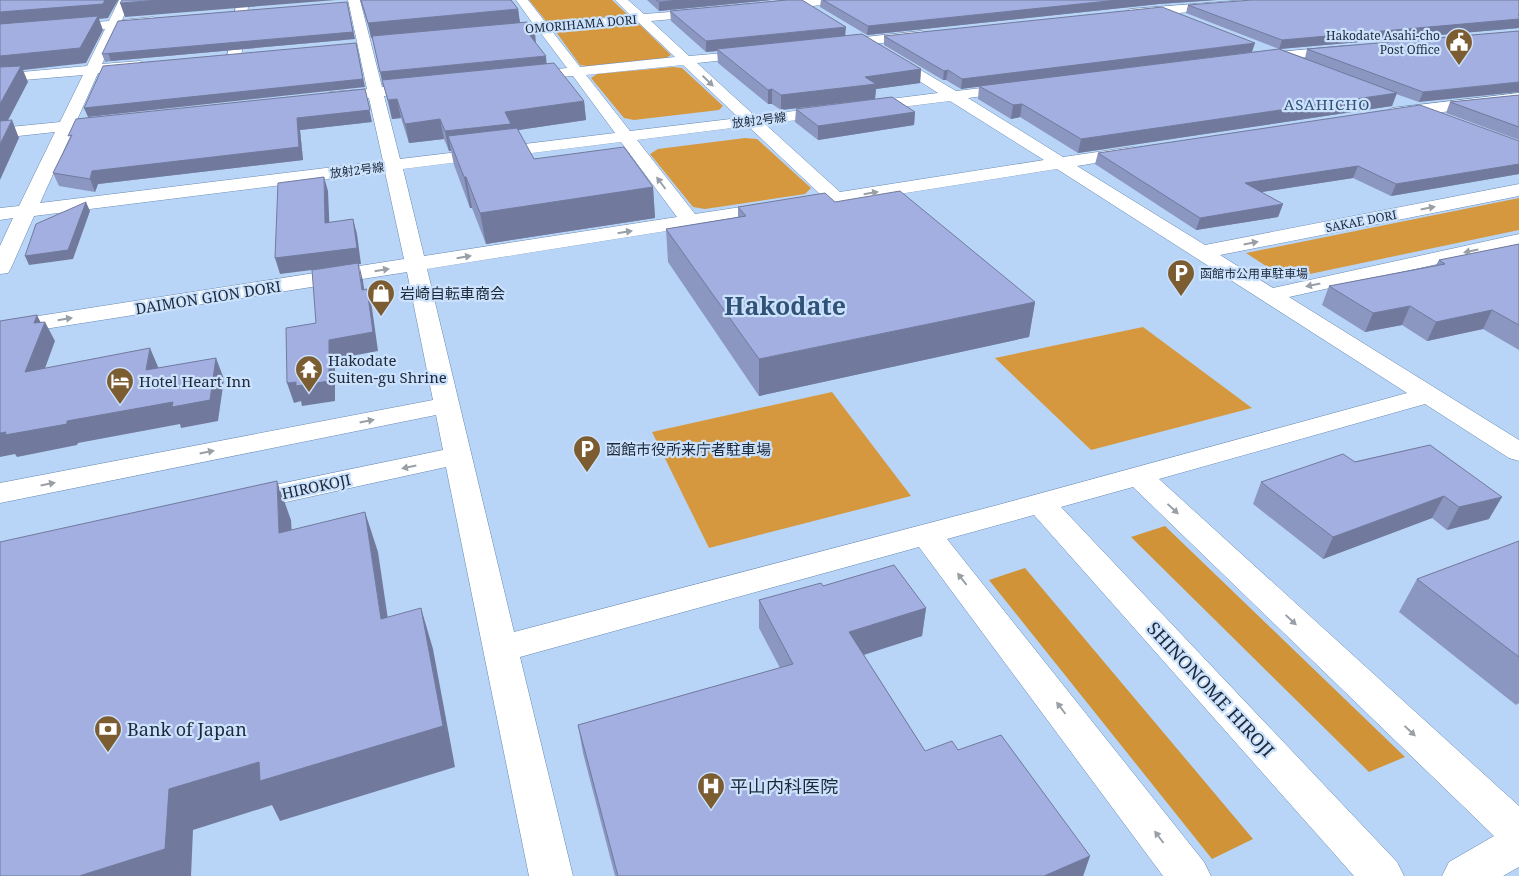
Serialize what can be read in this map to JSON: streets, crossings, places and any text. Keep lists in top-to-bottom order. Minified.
{"streets":{"street":["OMORIHAMA DORI","放射2号線","SAKAE DORI","DAIMON GION DORI","HIROKOJI","SHINONOME HIROJI"]},"districts":["ASAHICHO","Hakodate"],"places":{"public building":["Hakodate Asahi-cho Post Office"],"parking":["函館市公用車駐車場","函館市役所来庁者駐車場"],"shop":["岩崎自転車商会"],"temple":["Hakodate Suiten-gu Shrine"],"hotel":["Hotel Heart Inn"],"bank":["Bank of Japan"],"hospital":["平山内科医院"]}}
